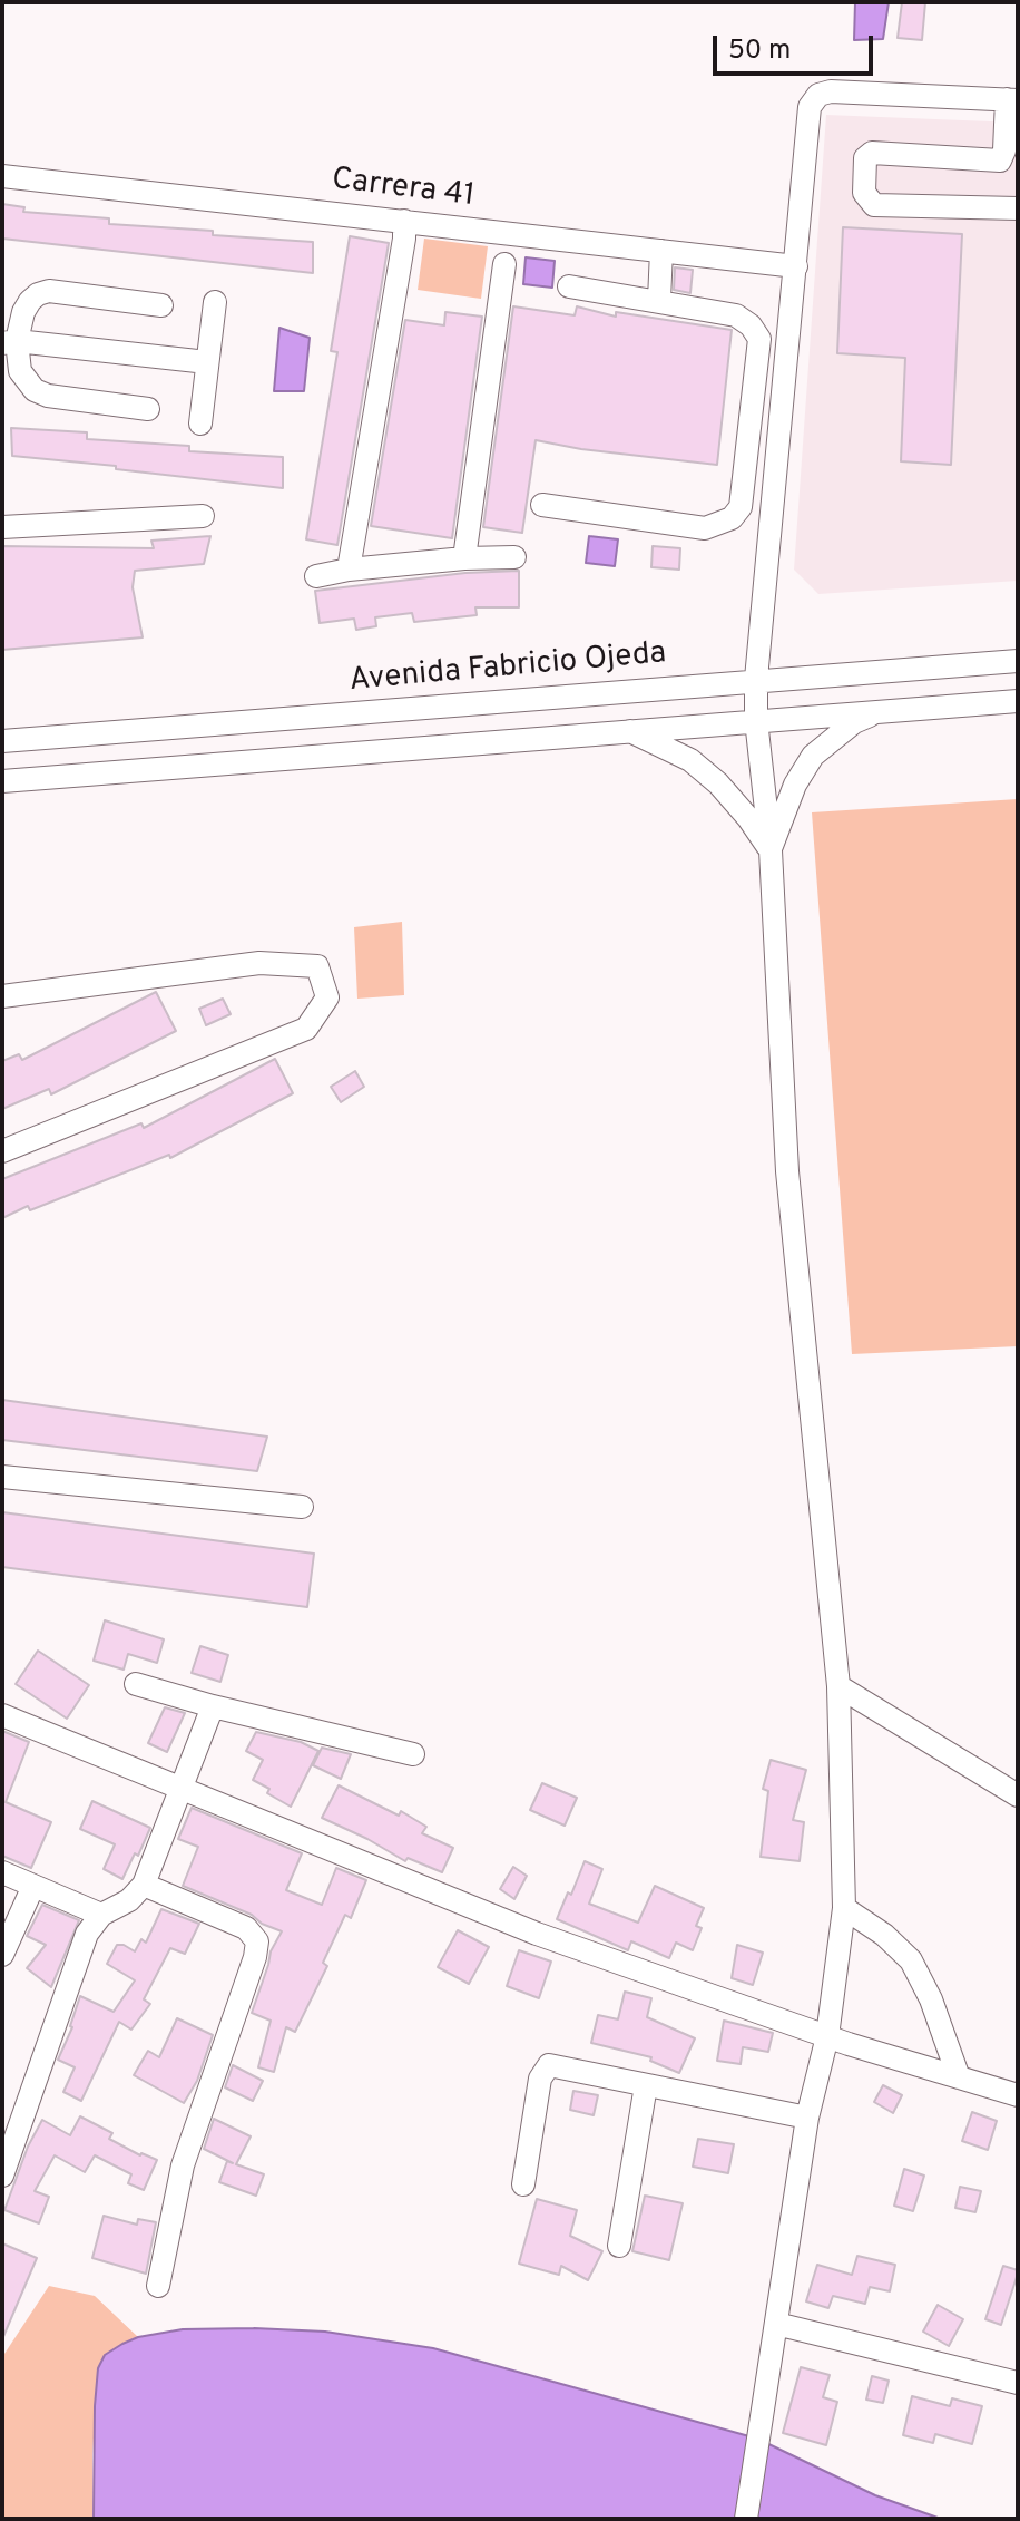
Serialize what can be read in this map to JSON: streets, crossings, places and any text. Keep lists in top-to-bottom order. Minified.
{"streets":{"street":["Carrera 41","Avenida Fabricio Ojeda"]},"scale_bar":"50 m"}
